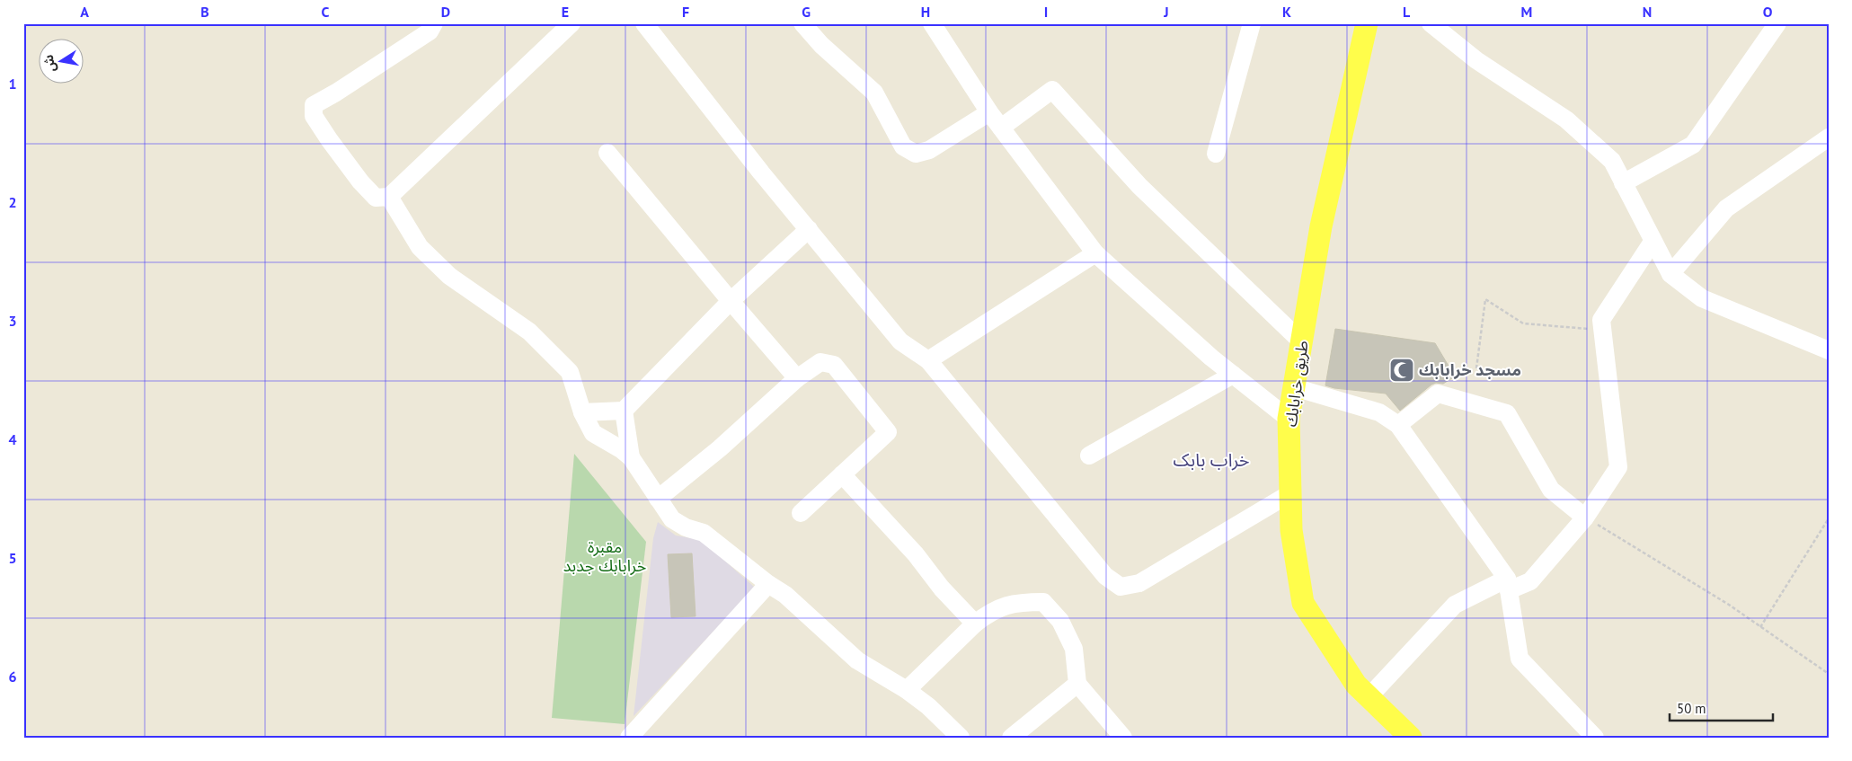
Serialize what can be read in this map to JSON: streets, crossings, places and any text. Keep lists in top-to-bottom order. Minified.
{"streets":{"main road":["طريق خرابابك"]},"districts":["خراب بابک"],"parks":["مقبرة خرابابك جدبد"],"places":{"mosque":["مسجد خرابابك"]},"scale_bar":"50 m","north":"left","grid":{"columns":["A","B","C","D","E","F","G","H","I","J","K","L","M","N","O"],"rows":["1","2","3","4","5","6"]}}
